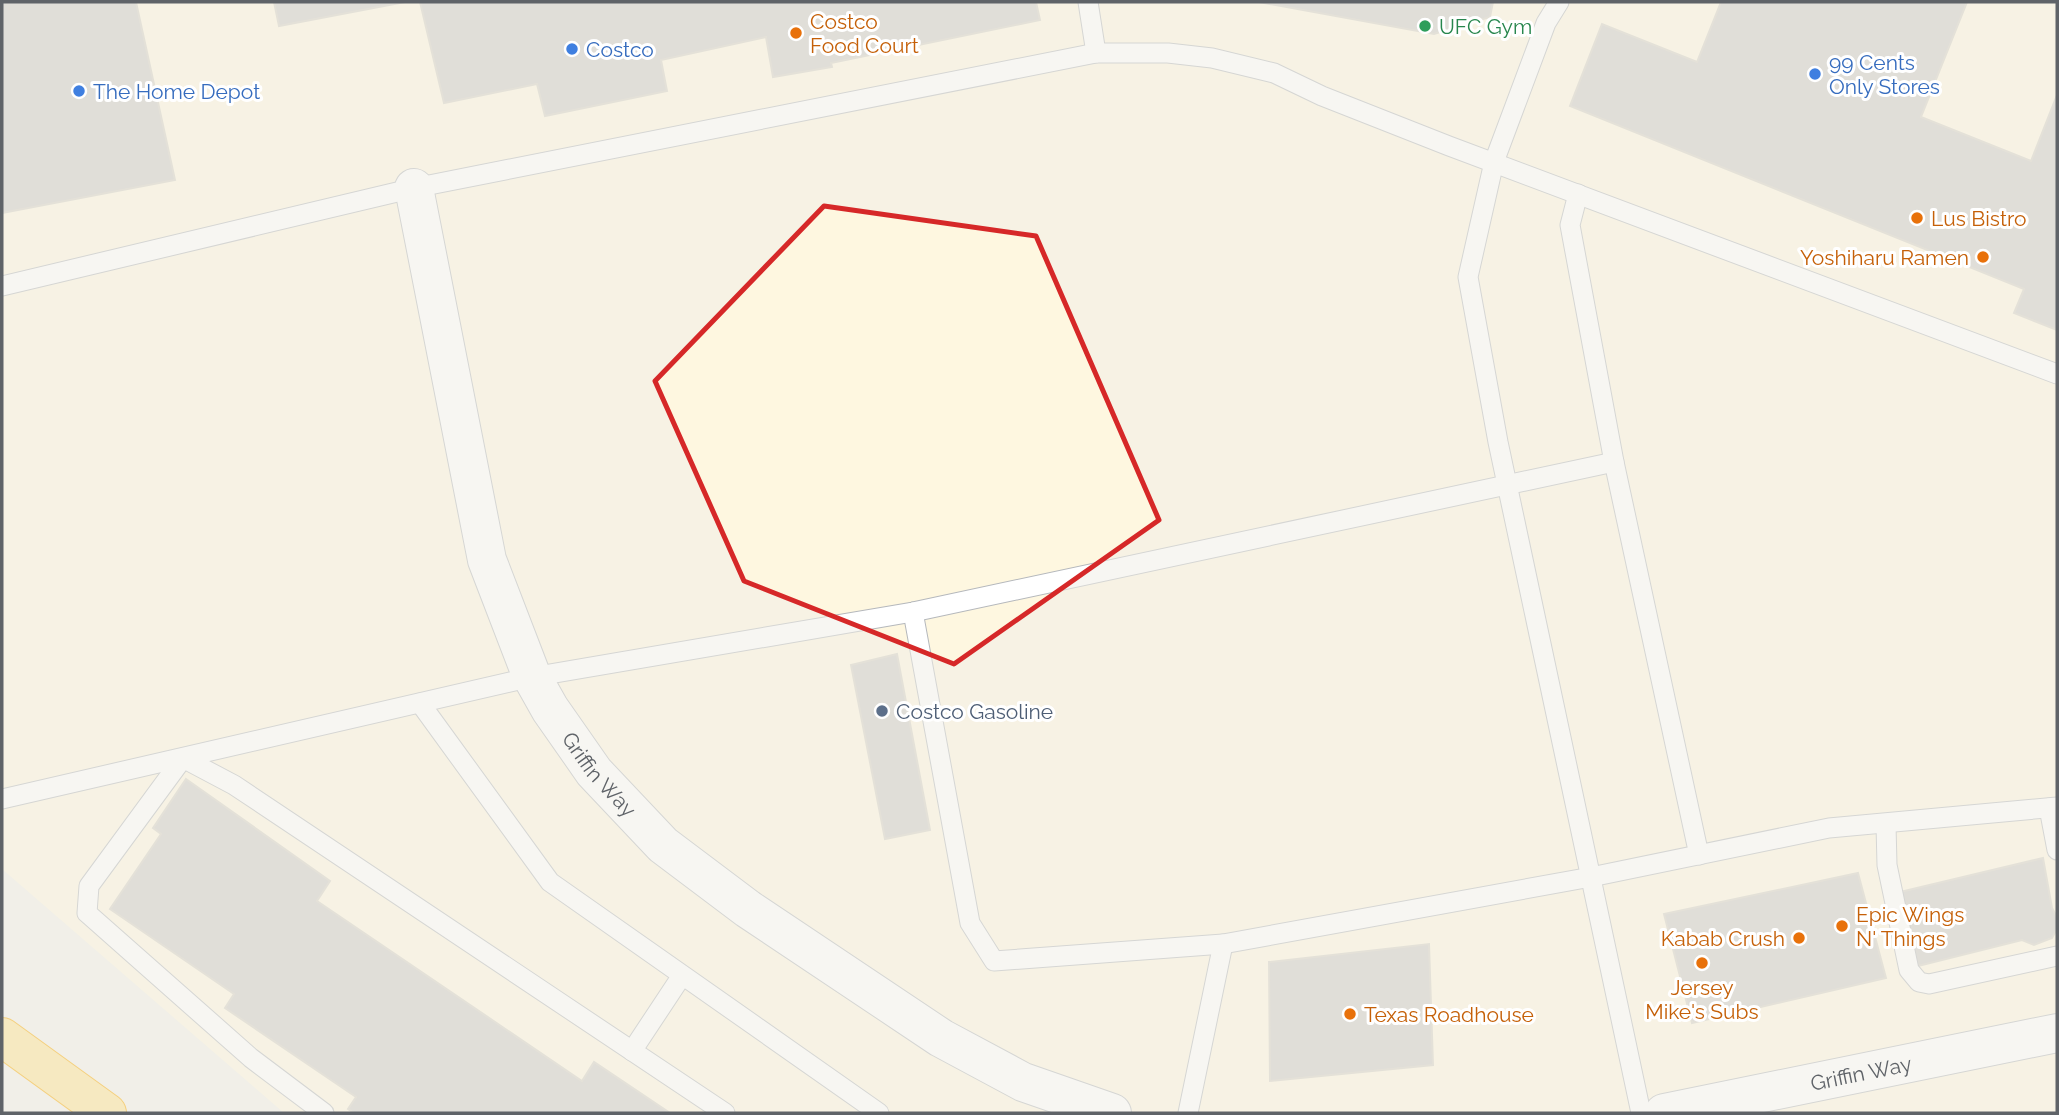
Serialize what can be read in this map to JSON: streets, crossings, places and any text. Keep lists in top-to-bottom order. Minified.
{"streets":{"street":["Griffin Way"]},"places":["UFC Gym","Costco Food Court","Costco","99 Cents Only Stores","The Home Depot","Lus Bistro","Yoshiharu Ramen","Costco Gasoline","Epic Wings N' Things","Kabab Crush","Jersey Mike's Subs","Texas Roadhouse"]}
